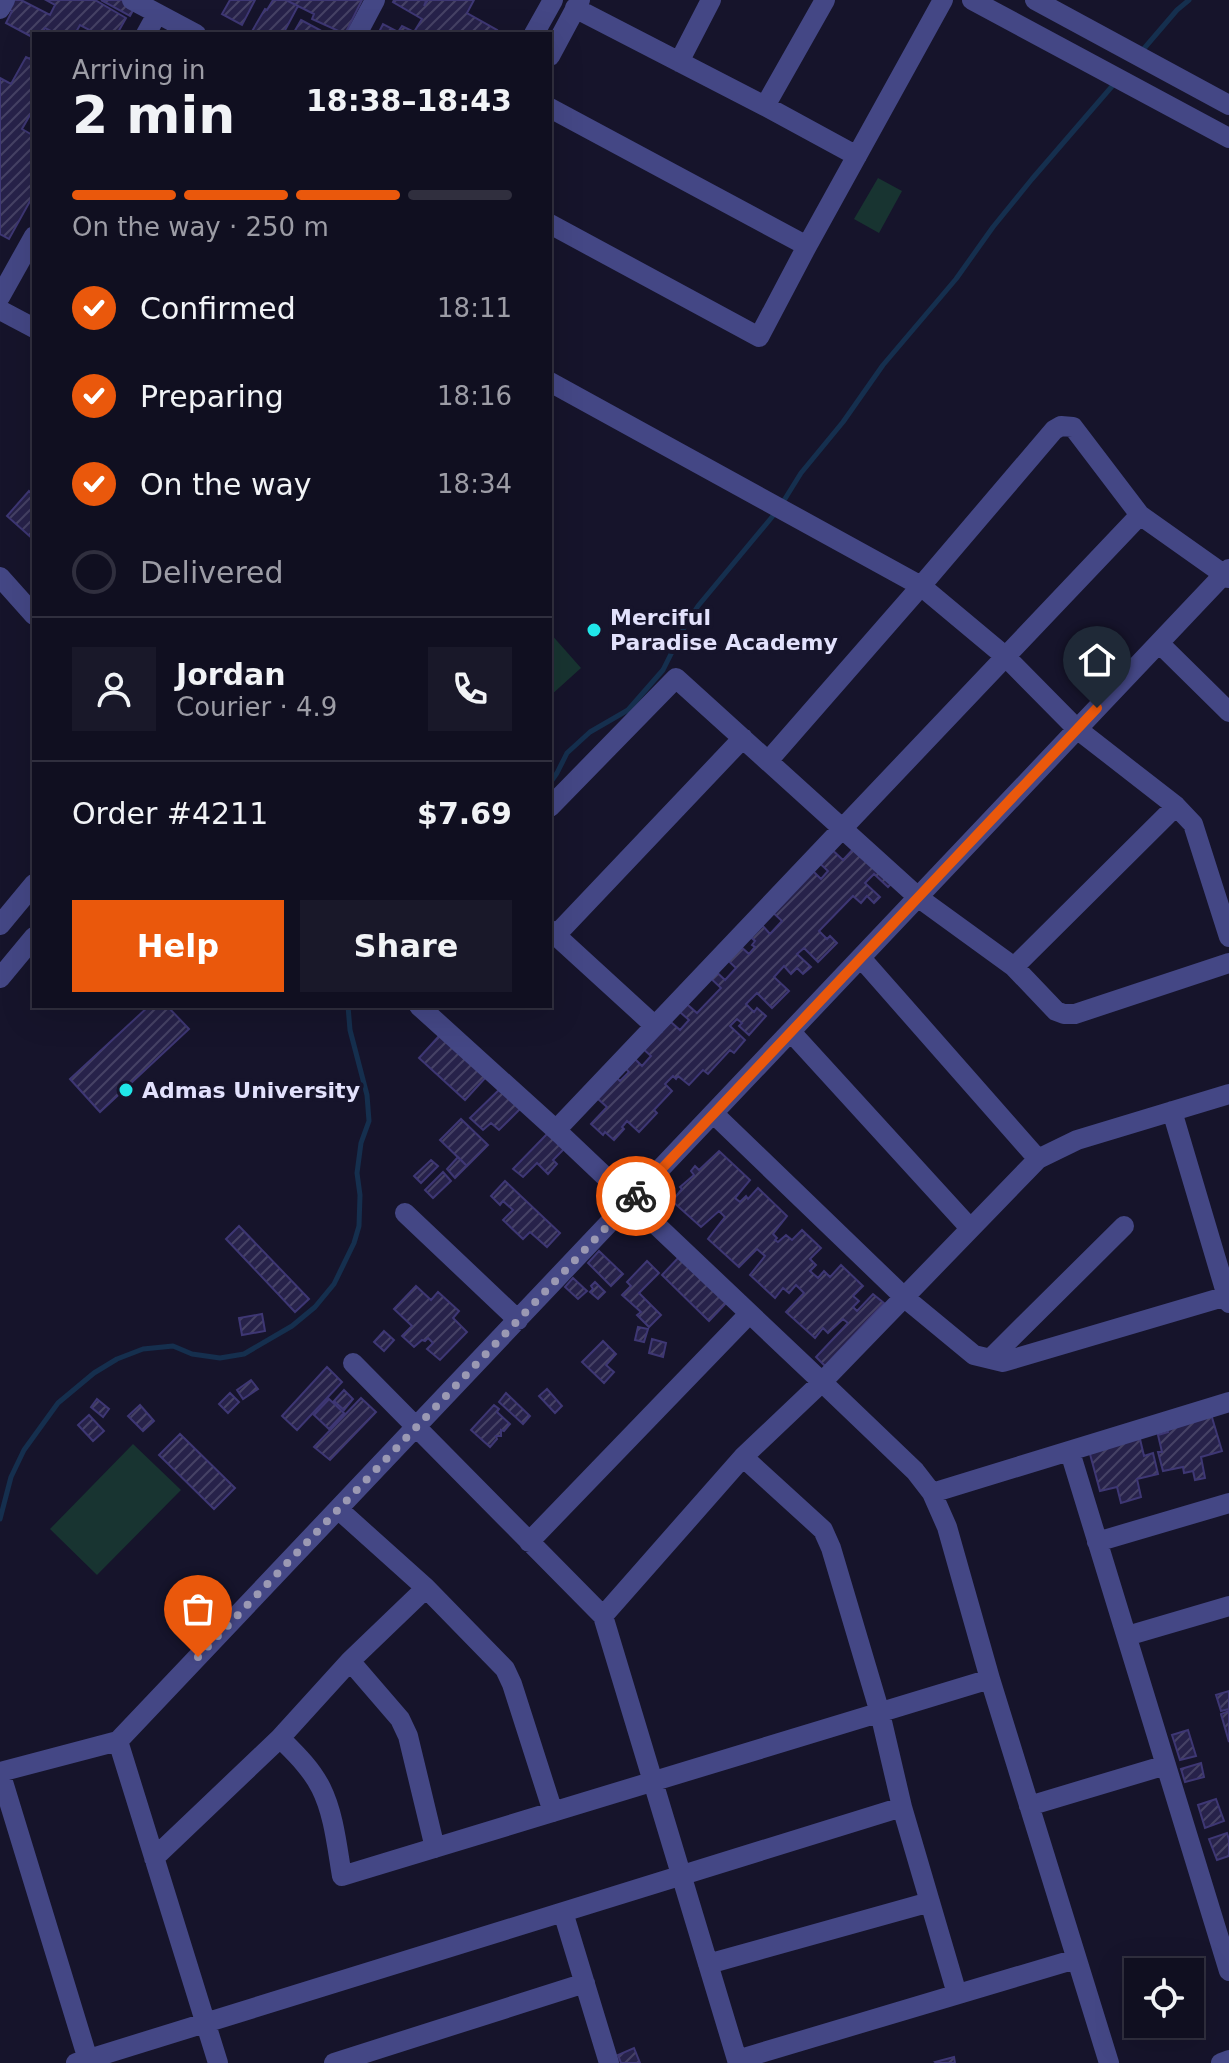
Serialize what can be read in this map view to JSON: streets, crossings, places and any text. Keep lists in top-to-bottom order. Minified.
{"places":["Merciful Paradise Academy","Admas University"],"page":{"heading":["2 min","Arriving in","18:38–18:43"],"panel":["Jordan","Courier · 4.9","Order #4211","$7.69"],"bar":"On the way · 250 m","list":[["Confirmed","18:11"],["Preparing","18:16"],["On the way","18:34"],"Delivered"],"buttons":["Help","Share"]}}
